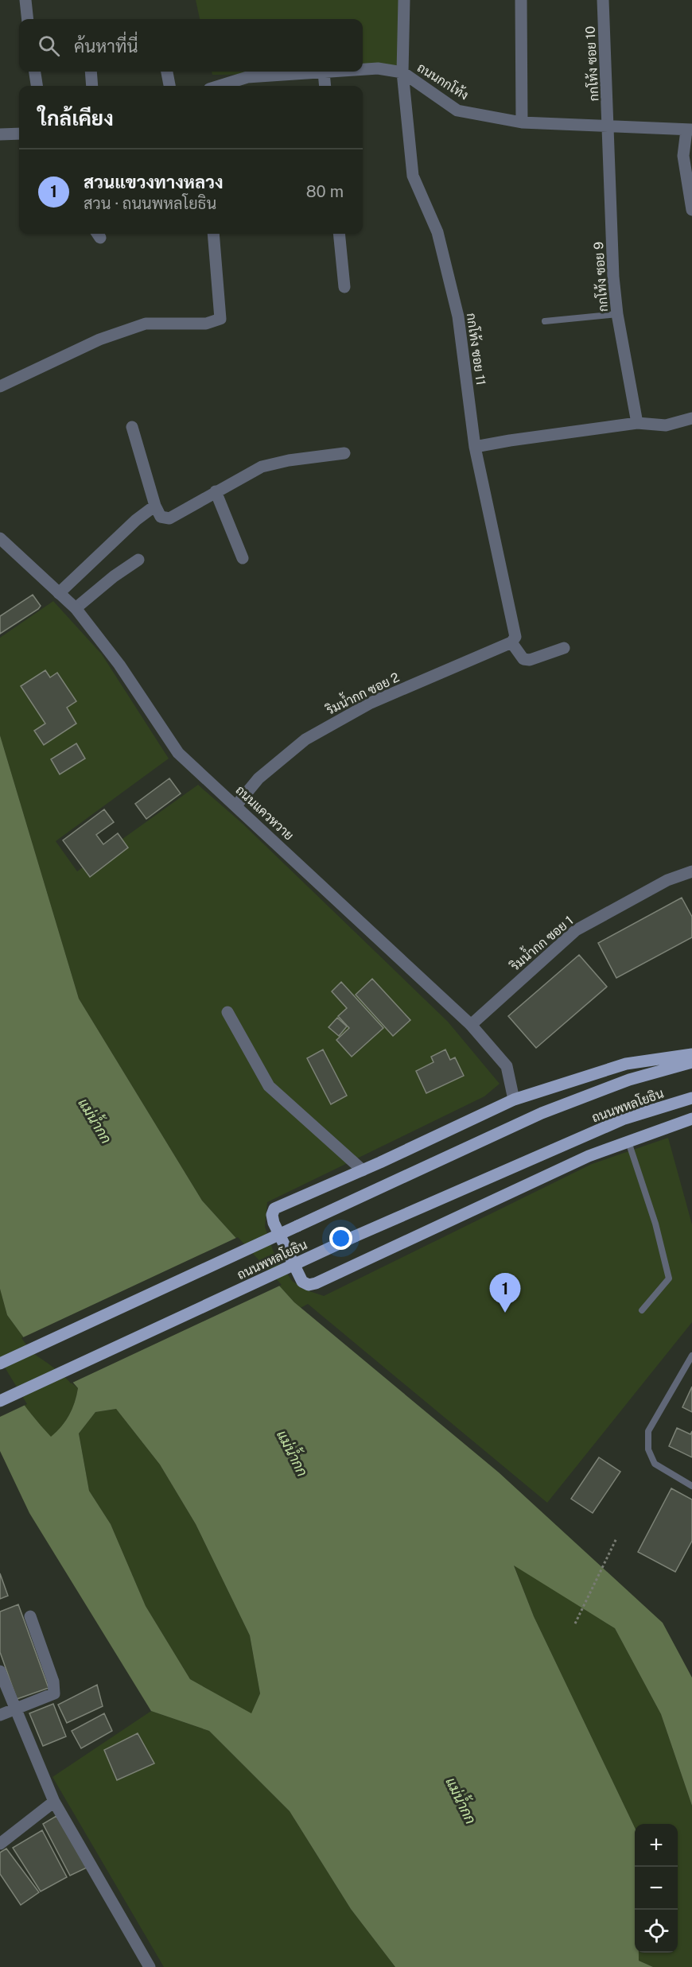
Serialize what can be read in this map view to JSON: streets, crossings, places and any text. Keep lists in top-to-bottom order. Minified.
{"streets":{"main road":["ถนนพหลโยธิน"],"street":["กกโท้ง ซอย 10","ถนนกกโท้ง","กกโท้ง ซอย 9","กกโท้ง ซอย 11","ริมน้ำกก ซอย 2","ถนนแควหวาย","ริมน้ำกก ซอย 1"]},"crossings":[["กกโท้ง ซอย 10","ถนนกกโท้ง"],["กกโท้ง ซอย 10","กกโท้ง ซอย 9"],["ถนนกกโท้ง","กกโท้ง ซอย 9"],["ถนนกกโท้ง","กกโท้ง ซอย 11"],["กกโท้ง ซอย 11","ริมน้ำกก ซอย 2"],["ริมน้ำกก ซอย 2","ถนนแควหวาย"],["ถนนแควหวาย","ริมน้ำกก ซอย 1"]],"water":["แม่น้ำกก"],"page":{"search":"ค้นหาที่นี่","heading":"ใกล้เคียง","list":[{"mark":"1","name":"สวนแขวงทางหลวง","note":"สวน · ถนนพหลโยธิน","value":"80 m"}],"pins":"1","map_buttons":["+","−"]}}
